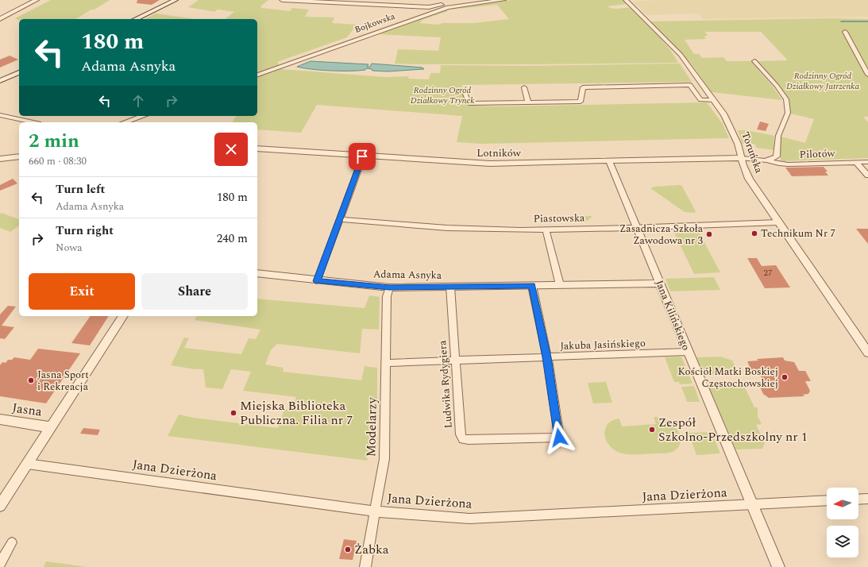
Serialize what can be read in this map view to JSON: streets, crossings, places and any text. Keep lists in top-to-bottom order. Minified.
{"streets":{"street":["Bojkowska","Toruńska","Lotników","Pilotów","Piastowska","Adama Asnyka","Jana Kilińskiego","Jakuba Jasińskiego","Ludwika Rydygiera","Jasna","Modelarzy","Jana Dzierżona"]},"crossings":[["Toruńska","Lotników"],["Toruńska","Pilotów"],["Toruńska","Piastowska"],["Lotników","Pilotów"],["Lotników","Jana Kilińskiego"],["Piastowska","Jana Kilińskiego"],["Adama Asnyka","Jana Kilińskiego"],["Adama Asnyka","Ludwika Rydygiera"],["Adama Asnyka","Modelarzy"],["Jana Kilińskiego","Jakuba Jasińskiego"],["Jana Kilińskiego","Jana Dzierżona"],["Jakuba Jasińskiego","Ludwika Rydygiera"],["Jakuba Jasińskiego","Modelarzy"],["Modelarzy","Jana Dzierżona"]],"parks":["Rodzinny Ogród Działkowy Jutrzenka","Rodzinny Ogród Działkowy Trynek"],"places":["Technikum Nr 7","Zasadnicza Szkoła Zawodowa nr 3","Kościół Matki Boskiej Częstochowskiej","Jasna Sport i Rekreacja","Miejska Biblioteka Publiczna. Filia nr 7","Zespół Szkolno-Przedszkolny nr 1","Żabka"],"house_numbers":["27"],"north":"left","page":{"turn":["180 m","Adama Asnyka"],"heading":["2 min","660 m · 08:30"],"list":[{"name":"Turn left","note":"Adama Asnyka","value":"180 m"},{"name":"Turn right","note":"Nowa","value":"240 m"}],"buttons":["Exit","Share"]}}
